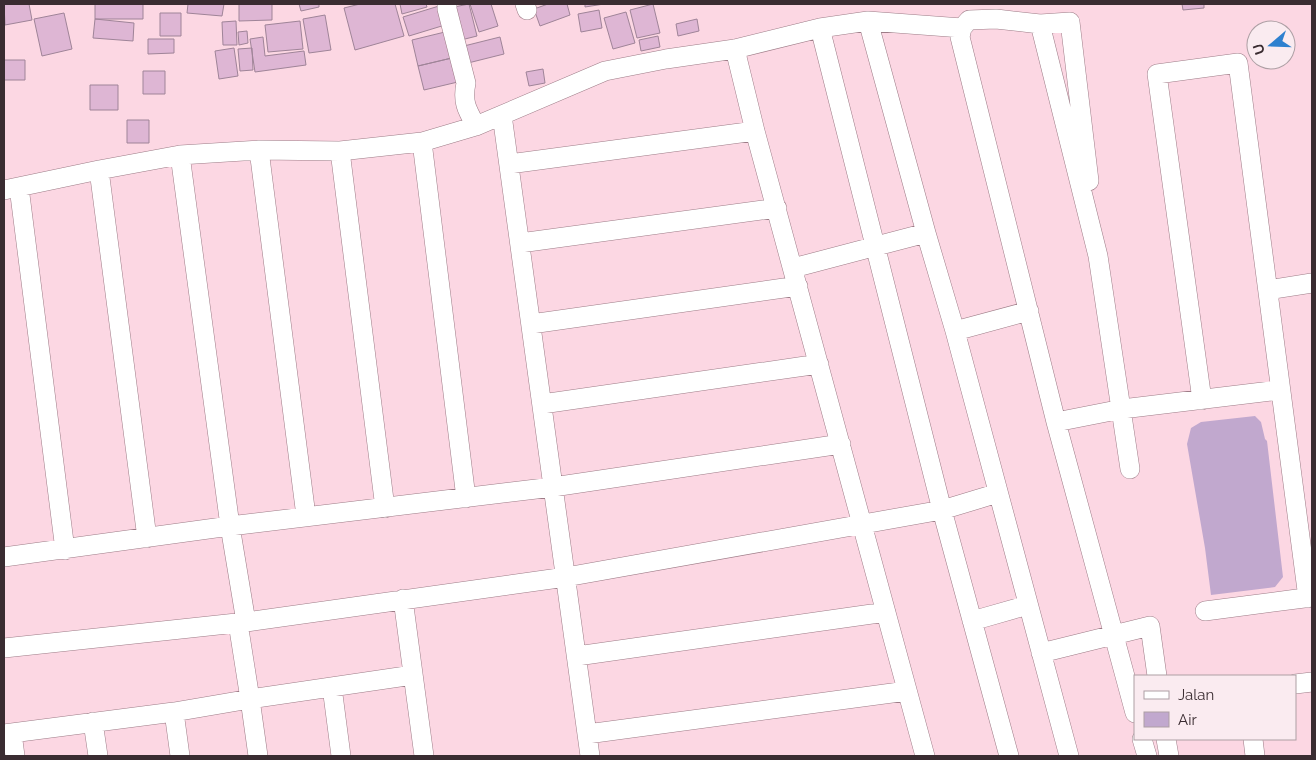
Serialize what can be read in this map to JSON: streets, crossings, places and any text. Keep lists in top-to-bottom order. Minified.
{"legend":["Jalan","Air"],"north":"left"}
